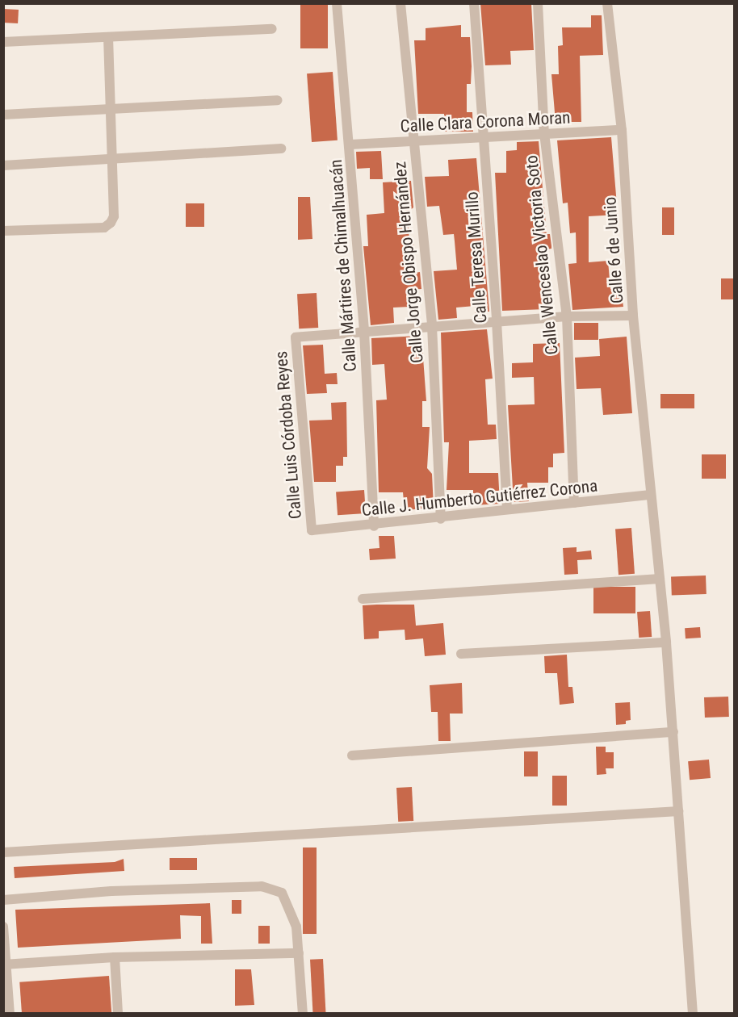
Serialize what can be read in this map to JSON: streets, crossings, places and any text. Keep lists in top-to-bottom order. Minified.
{"streets":{"street":["Calle Clara Corona Moran","Calle 6 de Junio","Calle Wenceslao Victoria Soto","Calle Teresa Murillo","Calle Jorge Obispo Hernández","Calle Mártires de Chimalhuacán","Calle Luis Córdoba Reyes","Calle J. Humberto Gutiérrez Corona"]},"crossings":[["Calle Clara Corona Moran","Calle 6 de Junio"],["Calle Clara Corona Moran","Calle Wenceslao Victoria Soto"],["Calle Clara Corona Moran","Calle Teresa Murillo"],["Calle Clara Corona Moran","Calle Jorge Obispo Hernández"],["Calle Clara Corona Moran","Calle Mártires de Chimalhuacán"],["Calle 6 de Junio","Calle J. Humberto Gutiérrez Corona"],["Calle Wenceslao Victoria Soto","Calle J. Humberto Gutiérrez Corona"],["Calle Teresa Murillo","Calle J. Humberto Gutiérrez Corona"],["Calle Jorge Obispo Hernández","Calle J. Humberto Gutiérrez Corona"],["Calle Mártires de Chimalhuacán","Calle Luis Córdoba Reyes"],["Calle Mártires de Chimalhuacán","Calle J. Humberto Gutiérrez Corona"],["Calle Luis Córdoba Reyes","Calle J. Humberto Gutiérrez Corona"]]}
